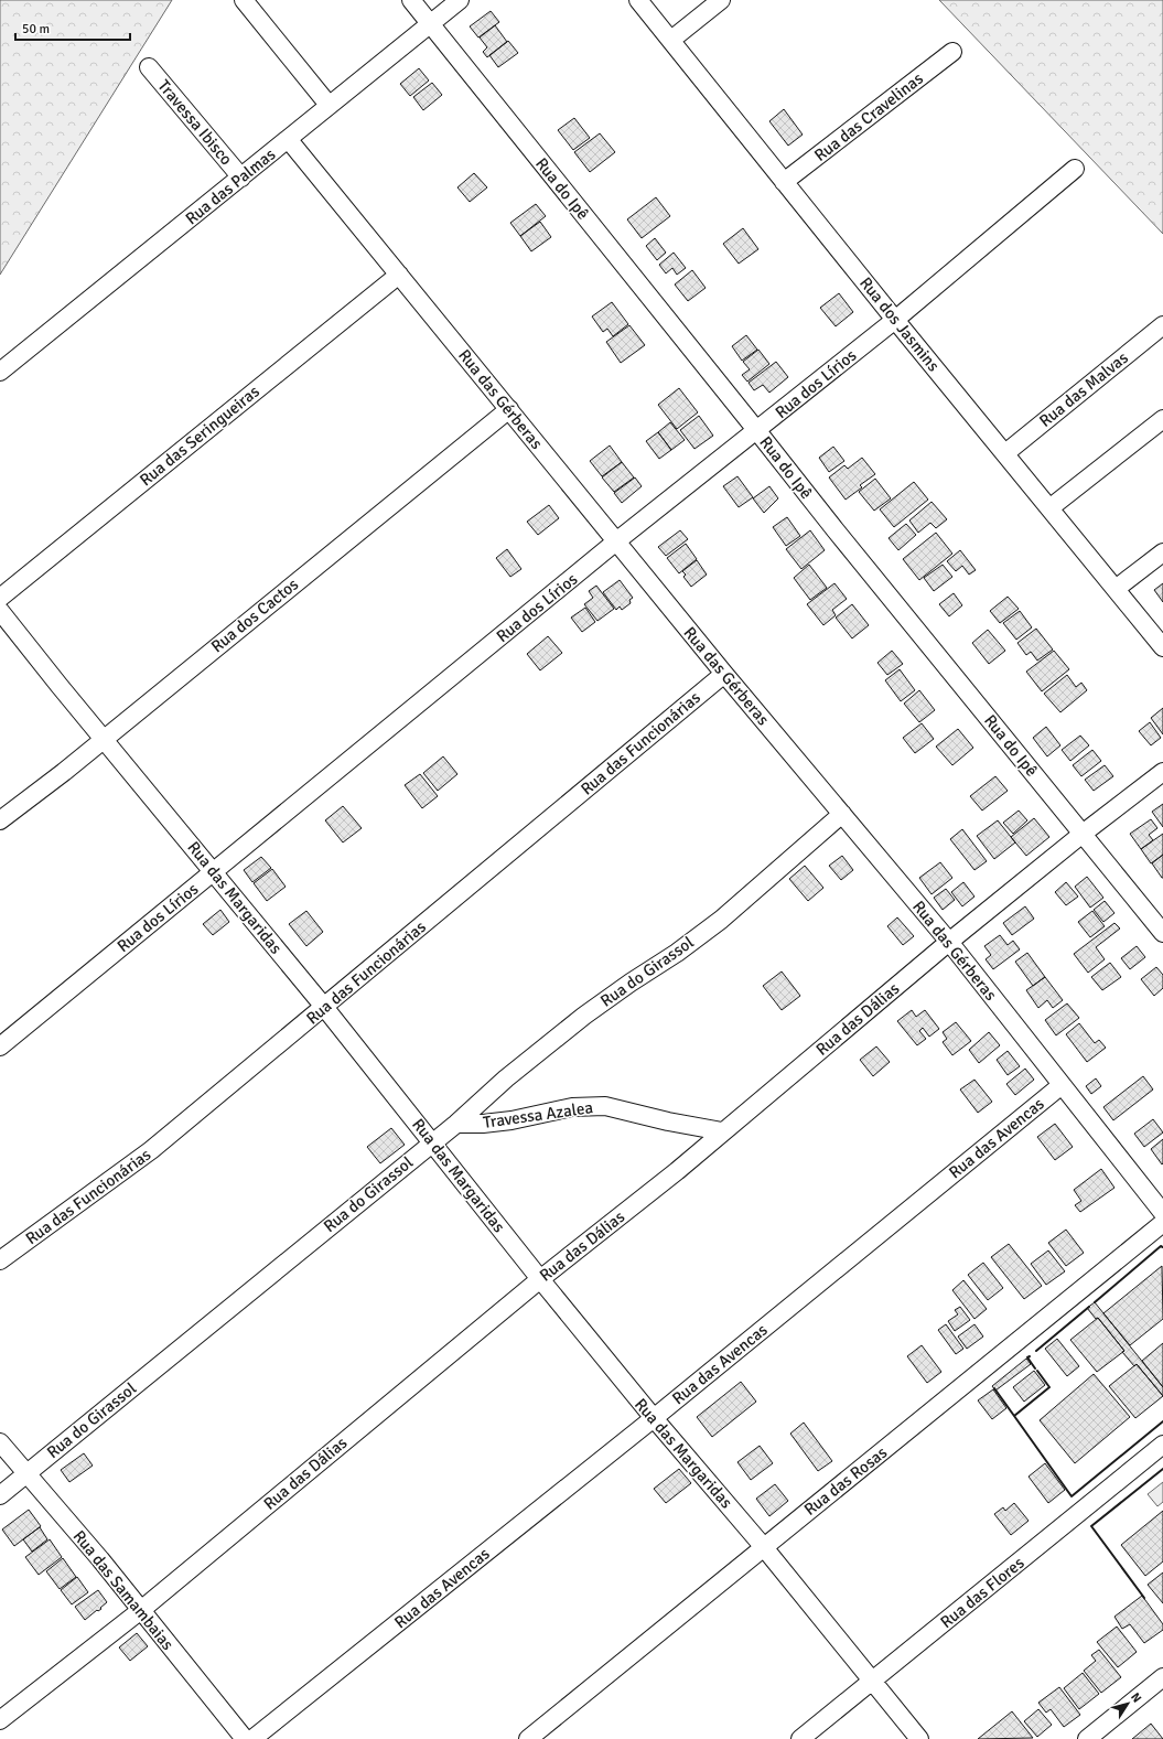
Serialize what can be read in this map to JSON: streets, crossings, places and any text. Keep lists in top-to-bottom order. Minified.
{"streets":{"street":["Rua das Cravelinas","Travessa Ibisco","Rua das Palmas","Rua do Ipê","Rua dos Jasmins","Rua dos Lírios","Rua das Malvas","Rua das Gérberas","Rua das Seringueiras","Rua dos Cactos","Rua das Funcionárias","Rua das Margaridas","Rua do Girassol","Rua das Dálias","Travessa Azalea","Rua das Avencas","Rua das Rosas","Rua das Samambaias","Rua das Flores"]},"crossings":[["Rua das Cravelinas","Rua dos Jasmins"],["Travessa Ibisco","Rua das Palmas"],["Rua das Palmas","Rua do Ipê"],["Rua das Palmas","Rua das Gérberas"],["Rua do Ipê","Rua dos Lírios"],["Rua do Ipê","Rua das Dálias"],["Rua dos Jasmins","Rua dos Lírios"],["Rua dos Jasmins","Rua das Malvas"],["Rua dos Lírios","Rua das Gérberas"],["Rua dos Lírios","Rua das Margaridas"],["Rua das Gérberas","Rua das Seringueiras"],["Rua das Gérberas","Rua dos Cactos"],["Rua das Gérberas","Rua das Funcionárias"],["Rua das Gérberas","Rua do Girassol"],["Rua das Gérberas","Rua das Dálias"],["Rua das Gérberas","Rua das Avencas"],["Rua dos Cactos","Rua das Margaridas"],["Rua das Funcionárias","Rua das Margaridas"],["Rua das Margaridas","Rua do Girassol"],["Rua das Margaridas","Rua das Dálias"],["Rua das Margaridas","Rua das Avencas"],["Rua das Margaridas","Rua das Rosas"],["Rua das Margaridas","Rua das Flores"],["Rua do Girassol","Travessa Azalea"],["Rua do Girassol","Rua das Samambaias"],["Rua das Dálias","Travessa Azalea"],["Rua das Dálias","Rua das Samambaias"]],"scale_bar":"50 m","north":"top right"}
